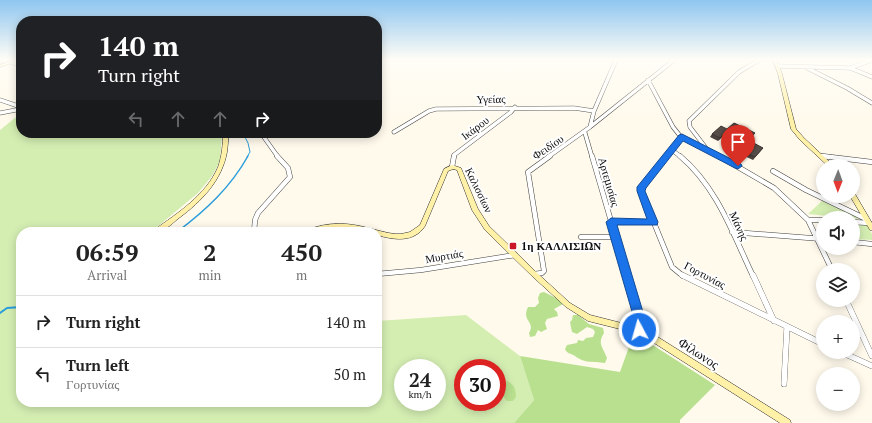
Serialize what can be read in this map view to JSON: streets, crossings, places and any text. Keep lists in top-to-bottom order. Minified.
{"streets":{"main road":["Καλισσίων","Φίλωνος"],"street":["Υγείας","Ικάρου","Φειδίου","Αρτεμισίας","Μάνης","Μυρτιάς","Γορτυνίας"]},"crossings":[["Υγείας","Ικάρου"],["Ικάρου","Καλισσίων"],["Φειδίου","Αρτεμισίας"],["Φειδίου","Καλισσίων"],["Φειδίου","Φίλωνος"],["Αρτεμισίας","Φίλωνος"],["Καλισσίων","Μυρτιάς"],["Καλισσίων","Φίλωνος"],["Μάνης","Γορτυνίας"]],"places":{"transit":["1η ΚΑΛΛΙΣΙΩΝ"]},"north":"bottom","page":{"turn":["140 m","Turn right"],"map_buttons":["+","−"],"eta":["06:59","Arrival","2","min","450","m"],"list":[{"name":"Turn right","value":"140 m"},{"name":"Turn left","note":"Γορτυνίας","value":"50 m"}],"speed":"24 km/h","limit":"30"}}
